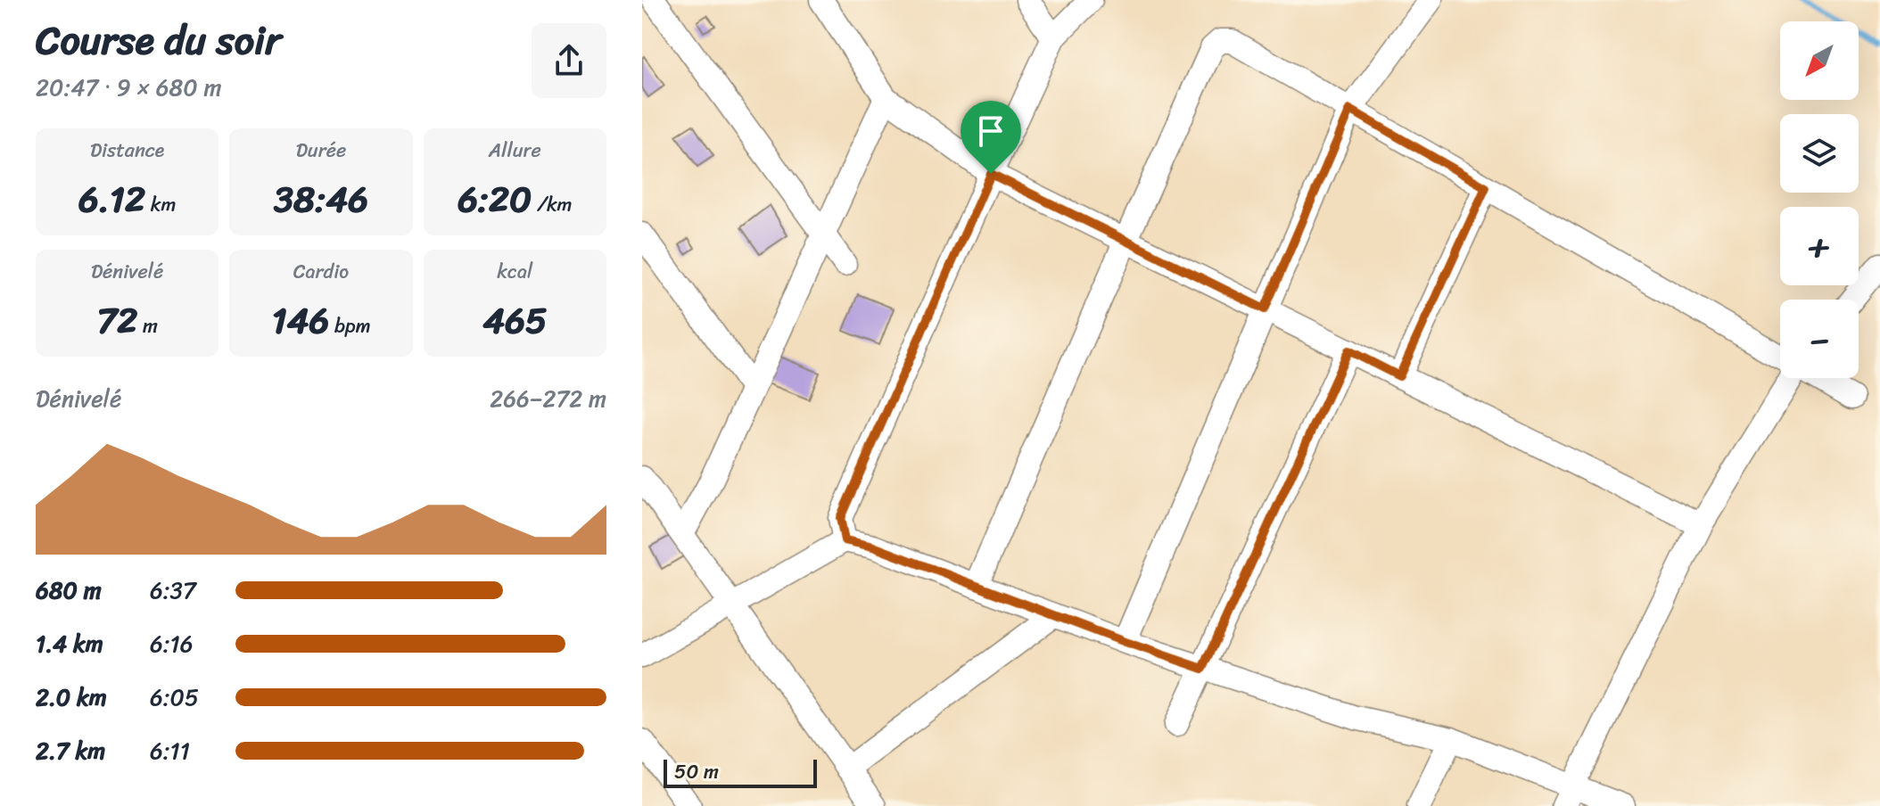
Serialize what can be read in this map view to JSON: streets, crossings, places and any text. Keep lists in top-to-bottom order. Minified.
{"scale_bar":"50 m","north":"bottom left","page":{"heading":["Course du soir","20:47 · 9 × 680 m"],"map_buttons":["+","−"],"stats":[["Distance","6.12 km"],["Durée","38:46"],["Allure","6:20 /km"],["Dénivelé","72 m"],["Cardio","146 bpm"],["kcal","465"]],"chart":["Dénivelé","266–272 m"],"list":[{"name":"680 m","note":"6:37"},{"name":"1.4 km","note":"6:16"},{"name":"2.0 km","note":"6:05"},{"name":"2.7 km","note":"6:11"}],"scale":"50 m"}}
